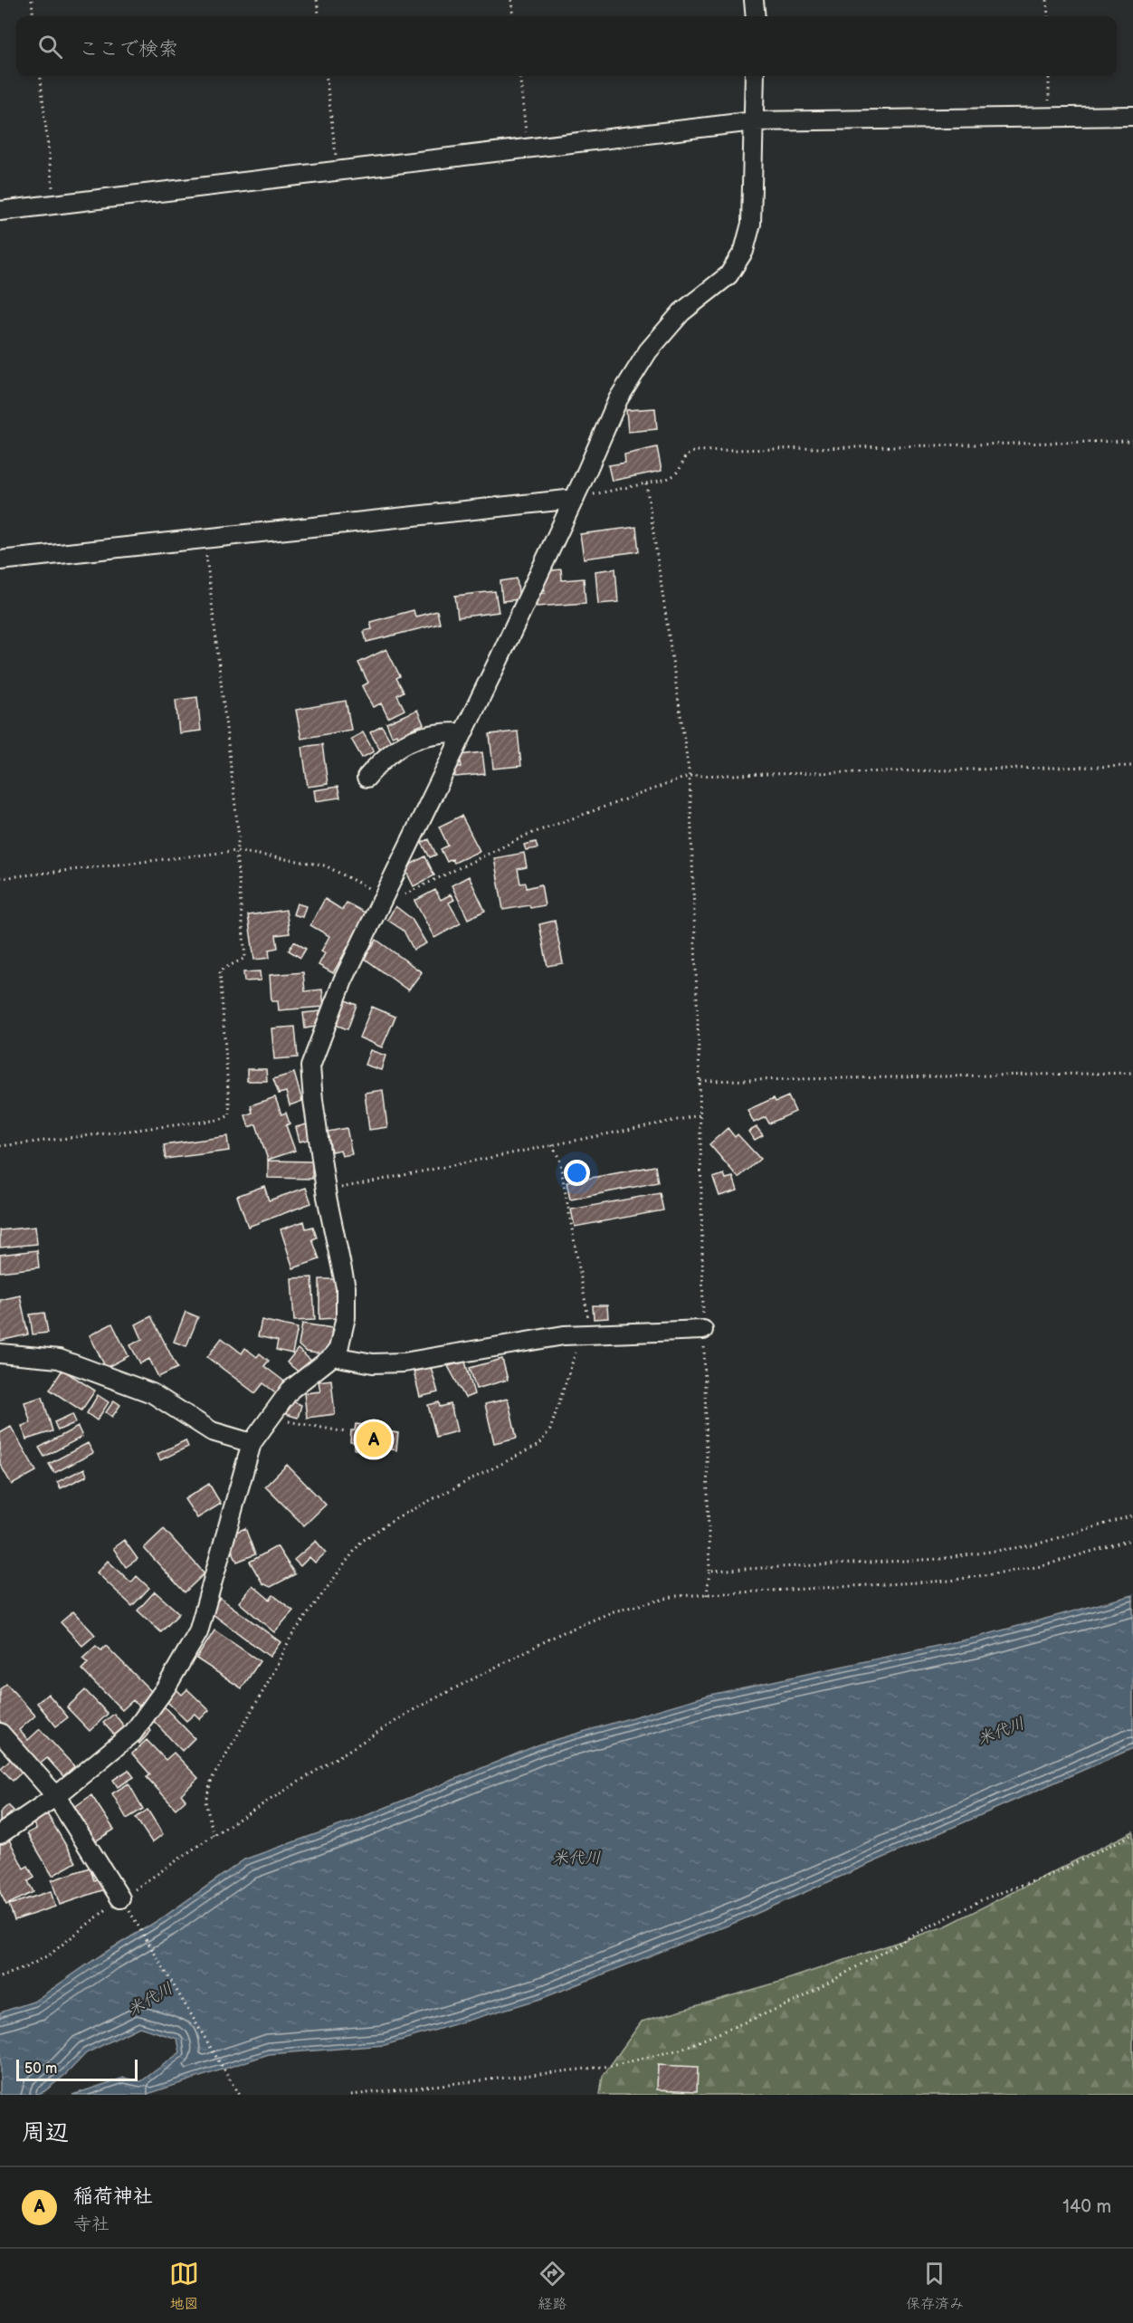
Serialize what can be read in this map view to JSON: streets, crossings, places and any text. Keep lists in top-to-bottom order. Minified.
{"water":["米代川"],"scale_bar":"50 m","page":{"search":"ここで検索","pins":"A","scale":"50 m","heading":"周辺","list":[{"mark":"A","name":"稲荷神社","note":"寺社","value":"140 m"}],"nav":["地図","経路","保存済み"]}}
